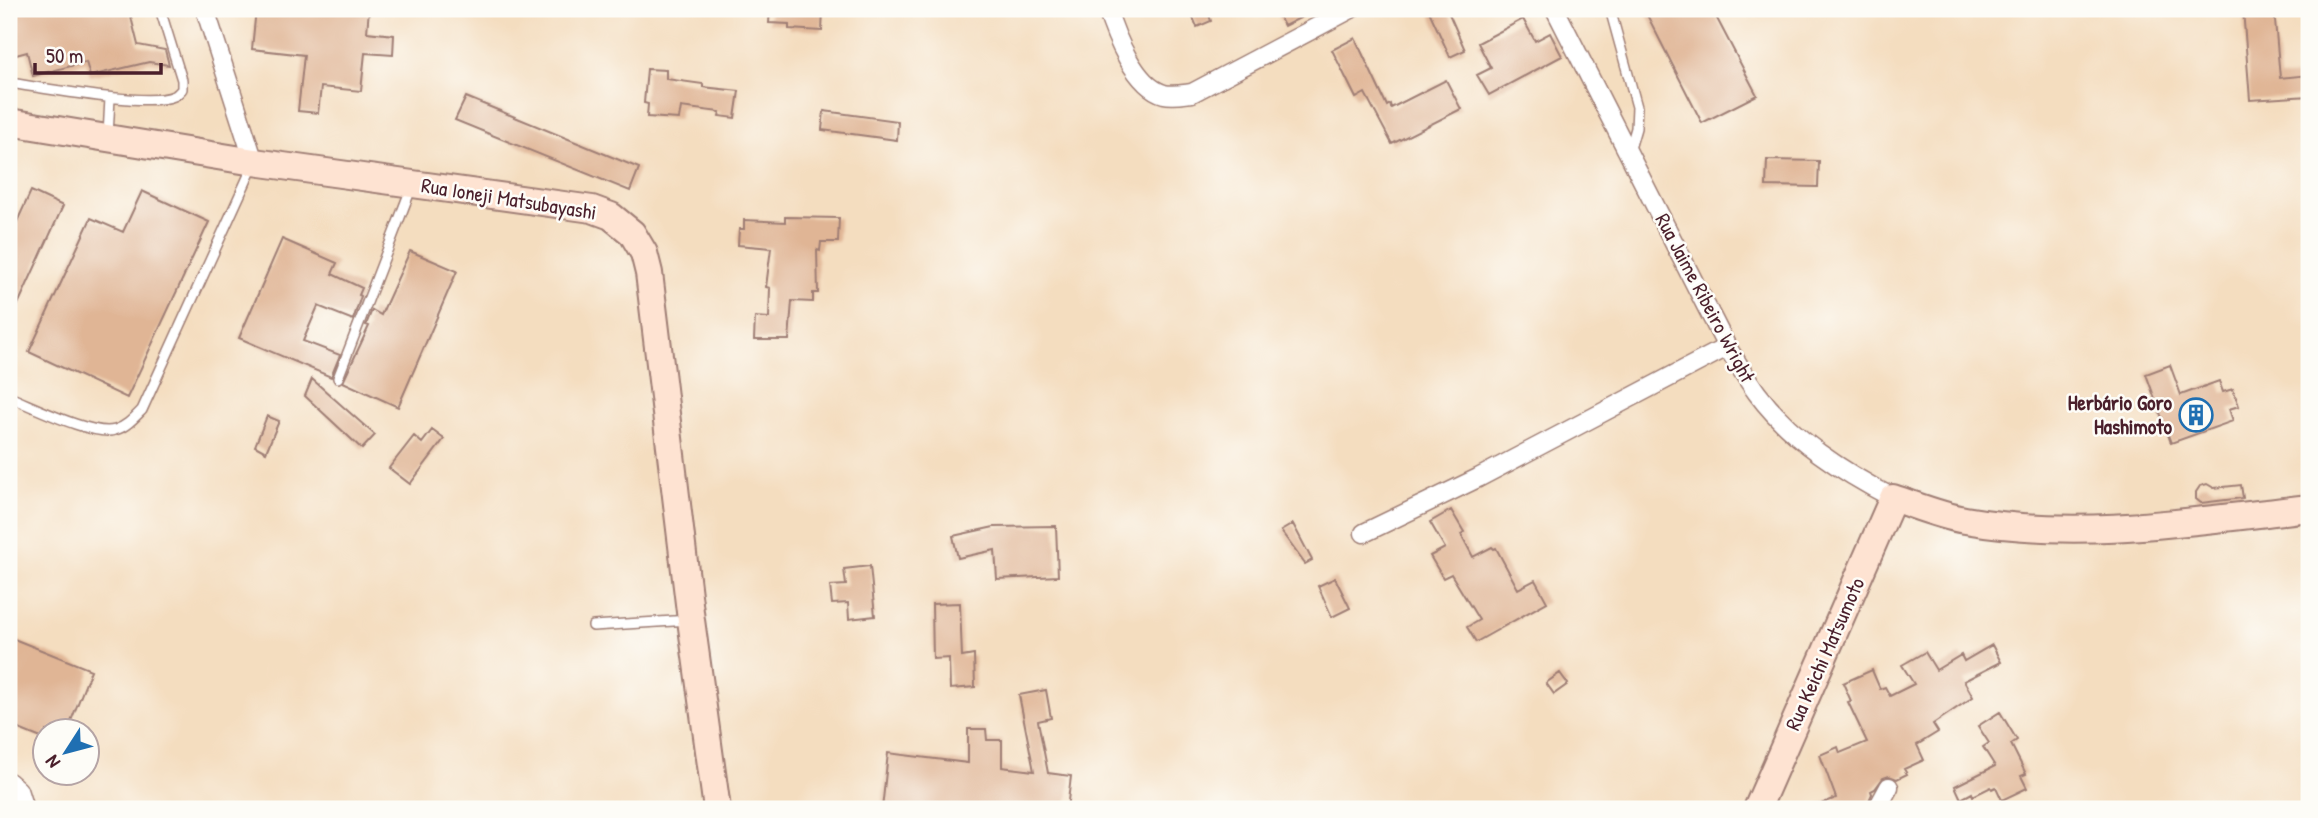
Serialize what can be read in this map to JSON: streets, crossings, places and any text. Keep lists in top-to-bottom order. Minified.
{"streets":{"main road":["Rua Ioneji Matsubayashi","Rua Jaime Ribeiro Wright","Rua Keichi Matsumoto"]},"crossings":[["Rua Jaime Ribeiro Wright","Rua Keichi Matsumoto"]],"places":{"building":["Herbário Goro Hashimoto"]},"scale_bar":"50 m","north":"bottom left"}
